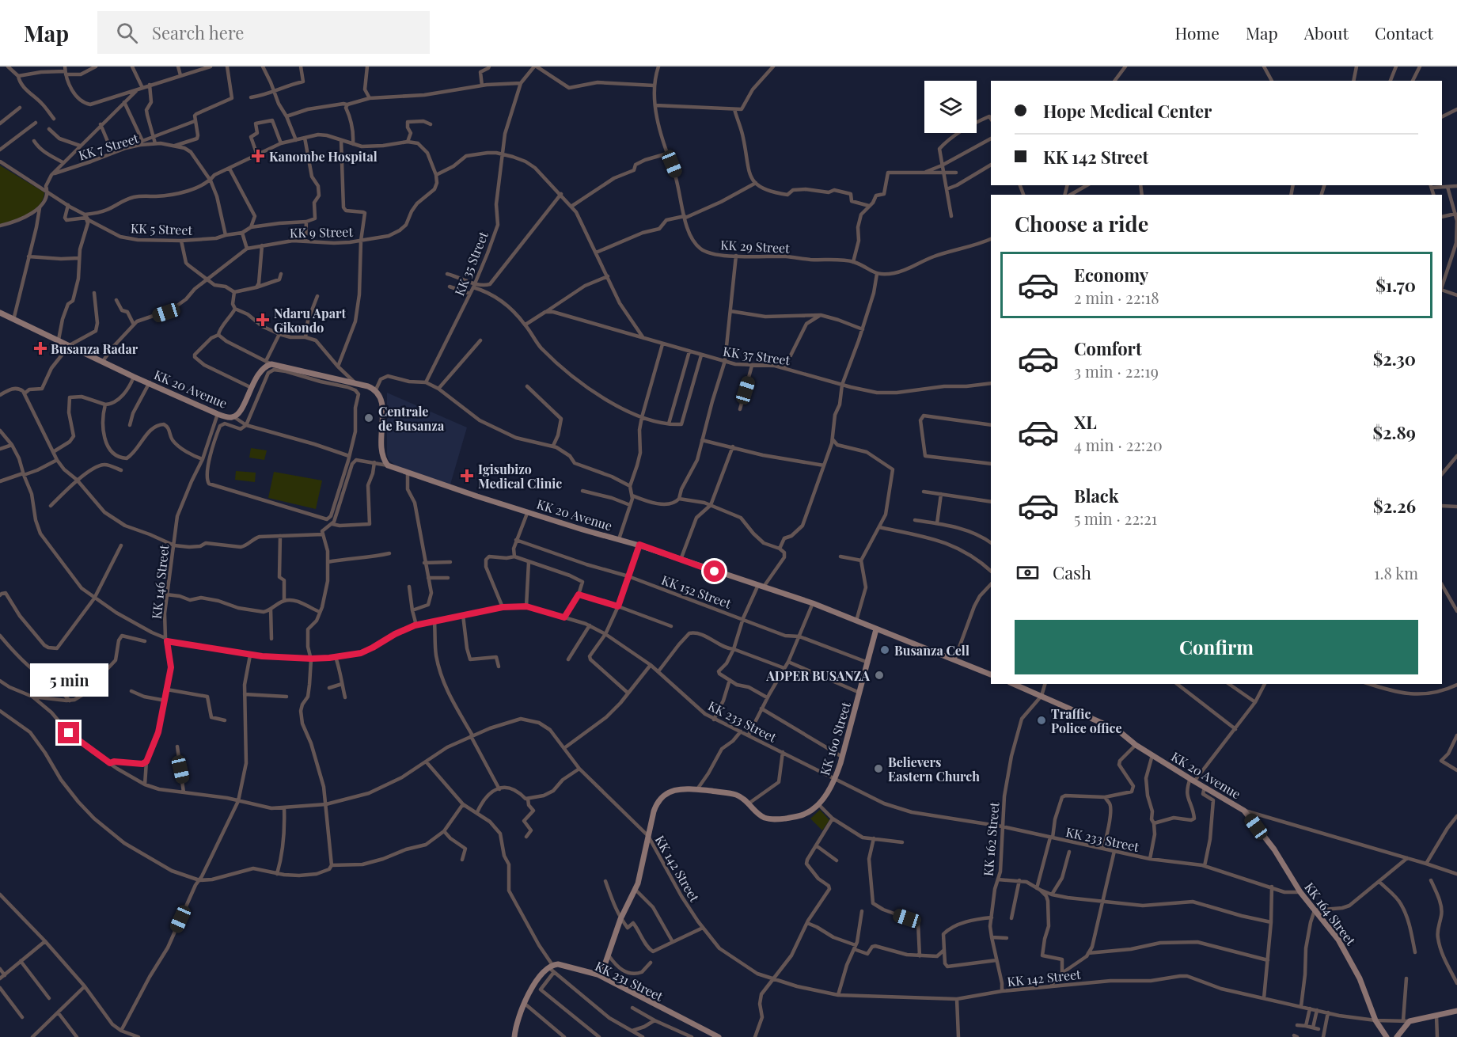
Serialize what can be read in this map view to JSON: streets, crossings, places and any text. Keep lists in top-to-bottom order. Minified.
{"streets":{"main road":["KK 20 Avenue","KK 160 Street","KK 164 Street","KK 231 Street"],"street":["KK 7 Street","KK 5 Street","KK 9 Street","KK 29 Street","KK 35 Street","KK 37 Street","KK 146 Street","KK 152 Street","KK 233 Street","KK 162 Street","KK 142 Street"]},"crossings":[["KK 7 Street","KK 5 Street"],["KK 7 Street","KK 20 Avenue"],["KK 9 Street","KK 20 Avenue"],["KK 20 Avenue","KK 146 Street"],["KK 20 Avenue","KK 160 Street"],["KK 20 Avenue","KK 162 Street"],["KK 20 Avenue","KK 164 Street"],["KK 146 Street","KK 233 Street"],["KK 146 Street","KK 142 Street"],["KK 152 Street","KK 160 Street"],["KK 233 Street","KK 160 Street"],["KK 233 Street","KK 162 Street"],["KK 233 Street","KK 164 Street"],["KK 160 Street","KK 142 Street"],["KK 160 Street","KK 231 Street"],["KK 162 Street","KK 142 Street"],["KK 142 Street","KK 164 Street"]],"places":{"health":["Kanombe Hospital","Ndaru Apart Gikondo","Busanza Radar","Igisubizo Medical Clinic"],"other":["Centrale de Busanza","Busanza Cell","ADPER BUSANZA","Traffic Police office","Believers Eastern Church"]},"page":{"header":"Map","search":"Search here","nav":["Home","Map","About","Contact"],"banner":["Hope Medical Center","KK 142 Street"],"heading":"Choose a ride","list":[{"name":"Economy","note":"2 min · 22:18","value":"$1.70"},{"name":"Comfort","note":"3 min · 22:19","value":"$2.30"},{"name":"XL","note":"4 min · 22:20","value":"$2.89"},{"name":"Black","note":"5 min · 22:21","value":"$2.26"}],"pay":["Cash","1.8 km"],"buttons":"Confirm","bubble":"5 min"}}
